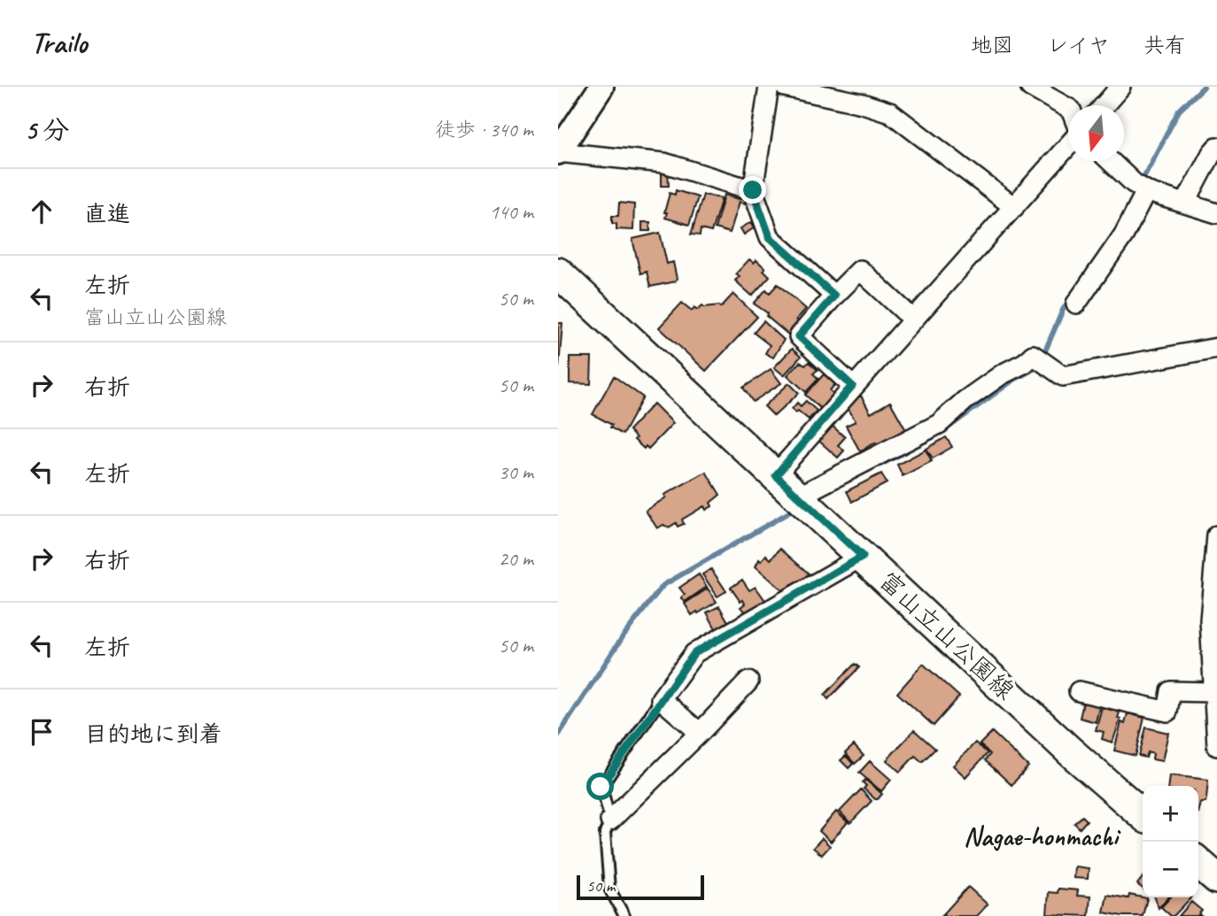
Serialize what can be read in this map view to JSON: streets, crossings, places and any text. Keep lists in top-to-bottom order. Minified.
{"streets":{"main road":["富山立山公園線"]},"districts":["Nagae-honmachi"],"scale_bar":"50 m","north":"bottom","page":{"header":"Trailo","nav":["地図","レイヤ","共有"],"heading":["5 分","徒歩 · 340 m"],"list":[["直進","140 m"],["左折","富山立山公園線","50 m"],["右折","50 m"],["左折","30 m"],["右折","20 m"],["左折","50 m"],"目的地に到着"],"map_buttons":["+","−"],"scale":"50 m"}}
